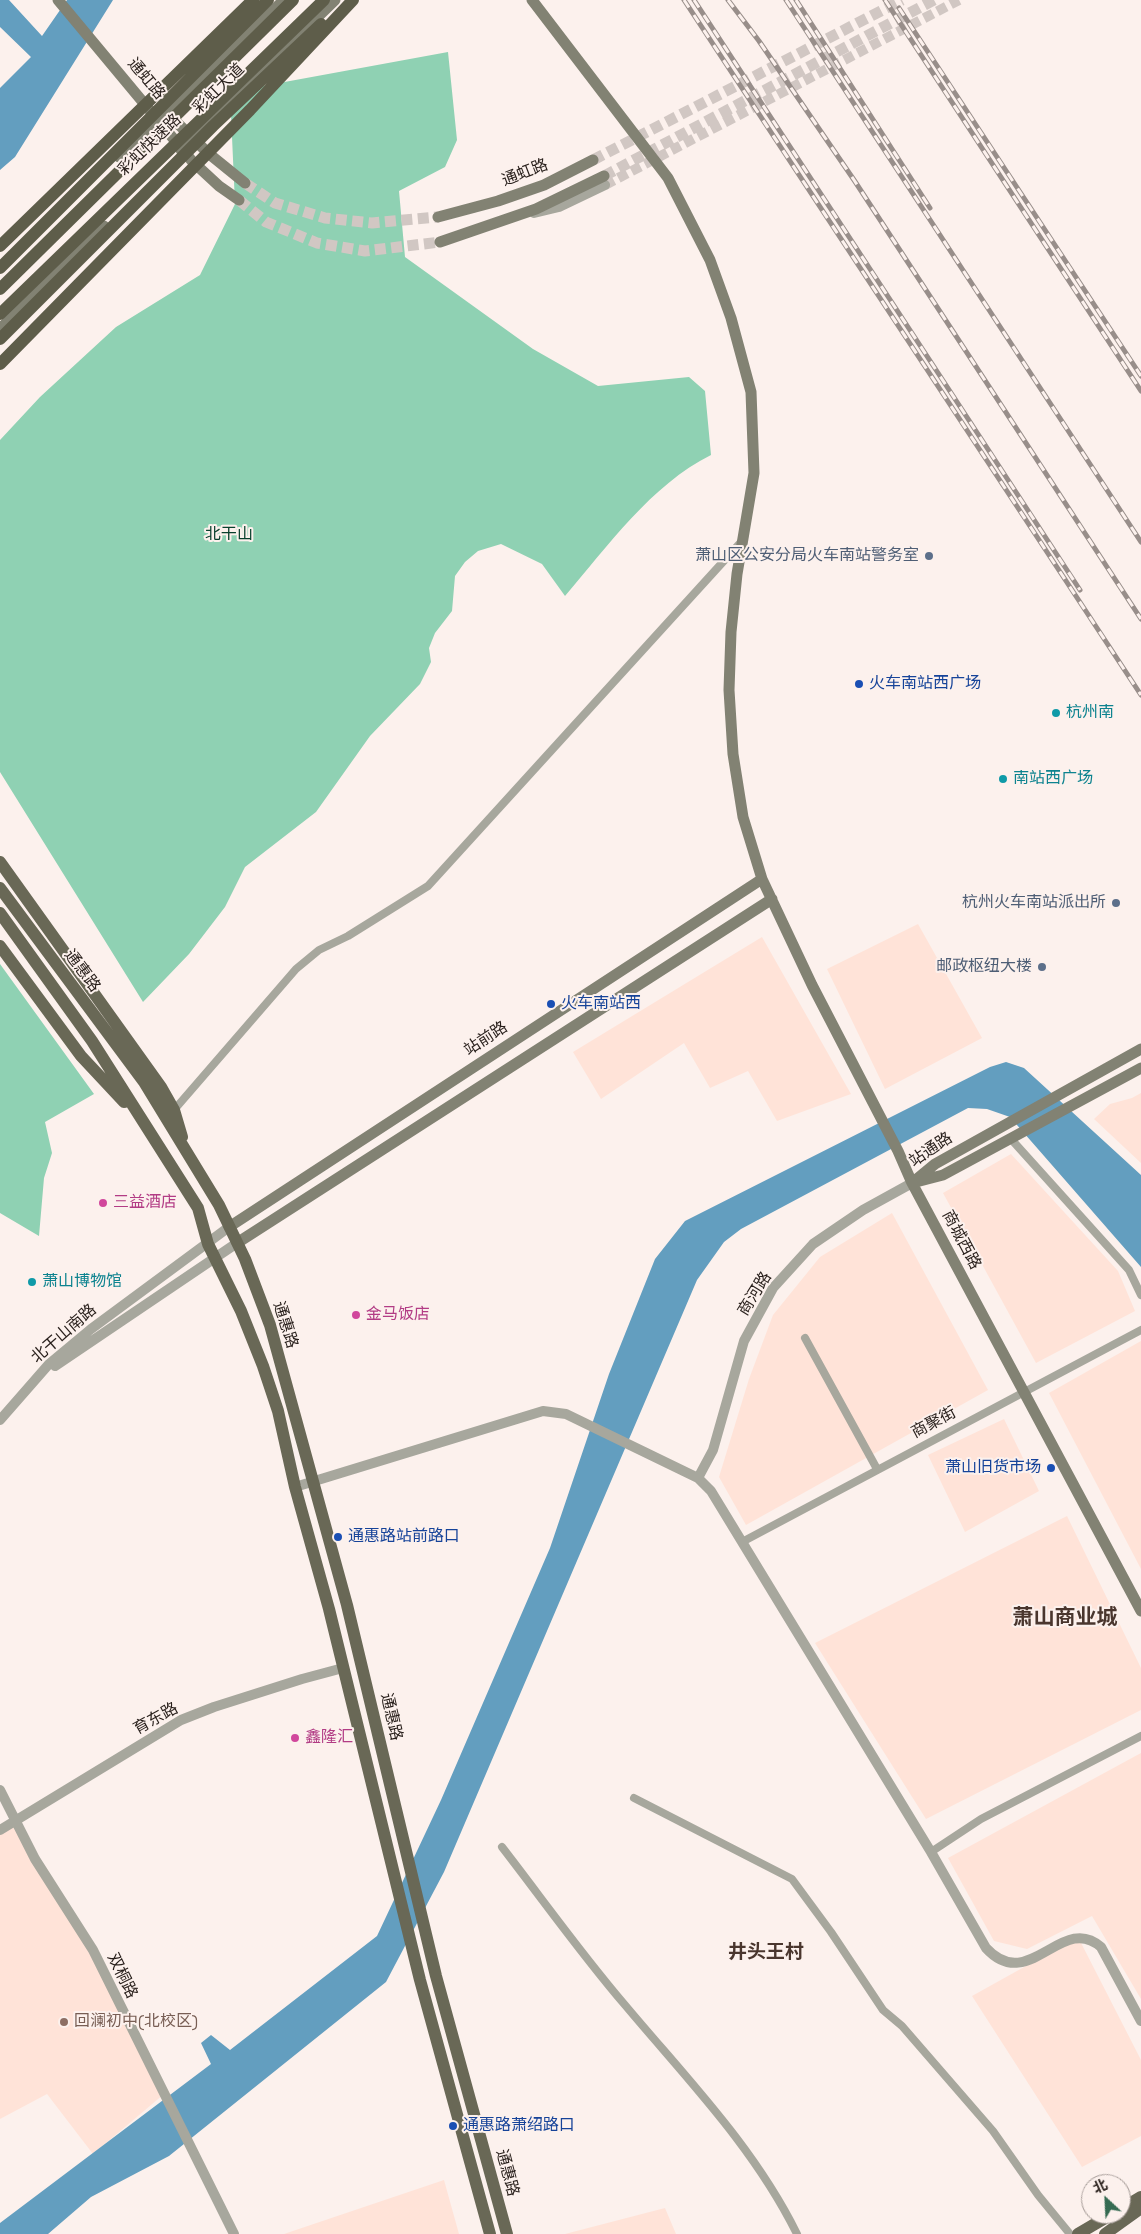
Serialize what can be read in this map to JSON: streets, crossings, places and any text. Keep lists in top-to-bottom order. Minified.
{"streets":{"highway":["彩虹快速路"],"main road":["通虹路","彩虹大道","通惠路","站前路","站通路","商城西路"],"street":["商河路","北干山南路","商聚街","育东路","双桐路"]},"crossings":[["通虹路","彩虹大道"],["通惠路","站前路"],["通惠路","北干山南路"],["通惠路","育东路"],["站前路","商城西路"],["站前路","北干山南路"],["站通路","商城西路"],["站通路","商河路"],["商城西路","商河路"],["商城西路","商聚街"],["育东路","双桐路"]],"districts":["萧山商业城","井头王村"],"parks":["北干山"],"places":["萧山区公安分局火车南站警务室","火车南站西广场","杭州南","南站西广场","杭州火车南站派出所","邮政枢纽大楼","火车南站西","三益酒店","萧山博物馆","金马饭店","萧山旧货市场","通惠路站前路口","鑫隆汇","回澜初中(北校区)","通惠路萧绍路口"],"north":"top left"}
